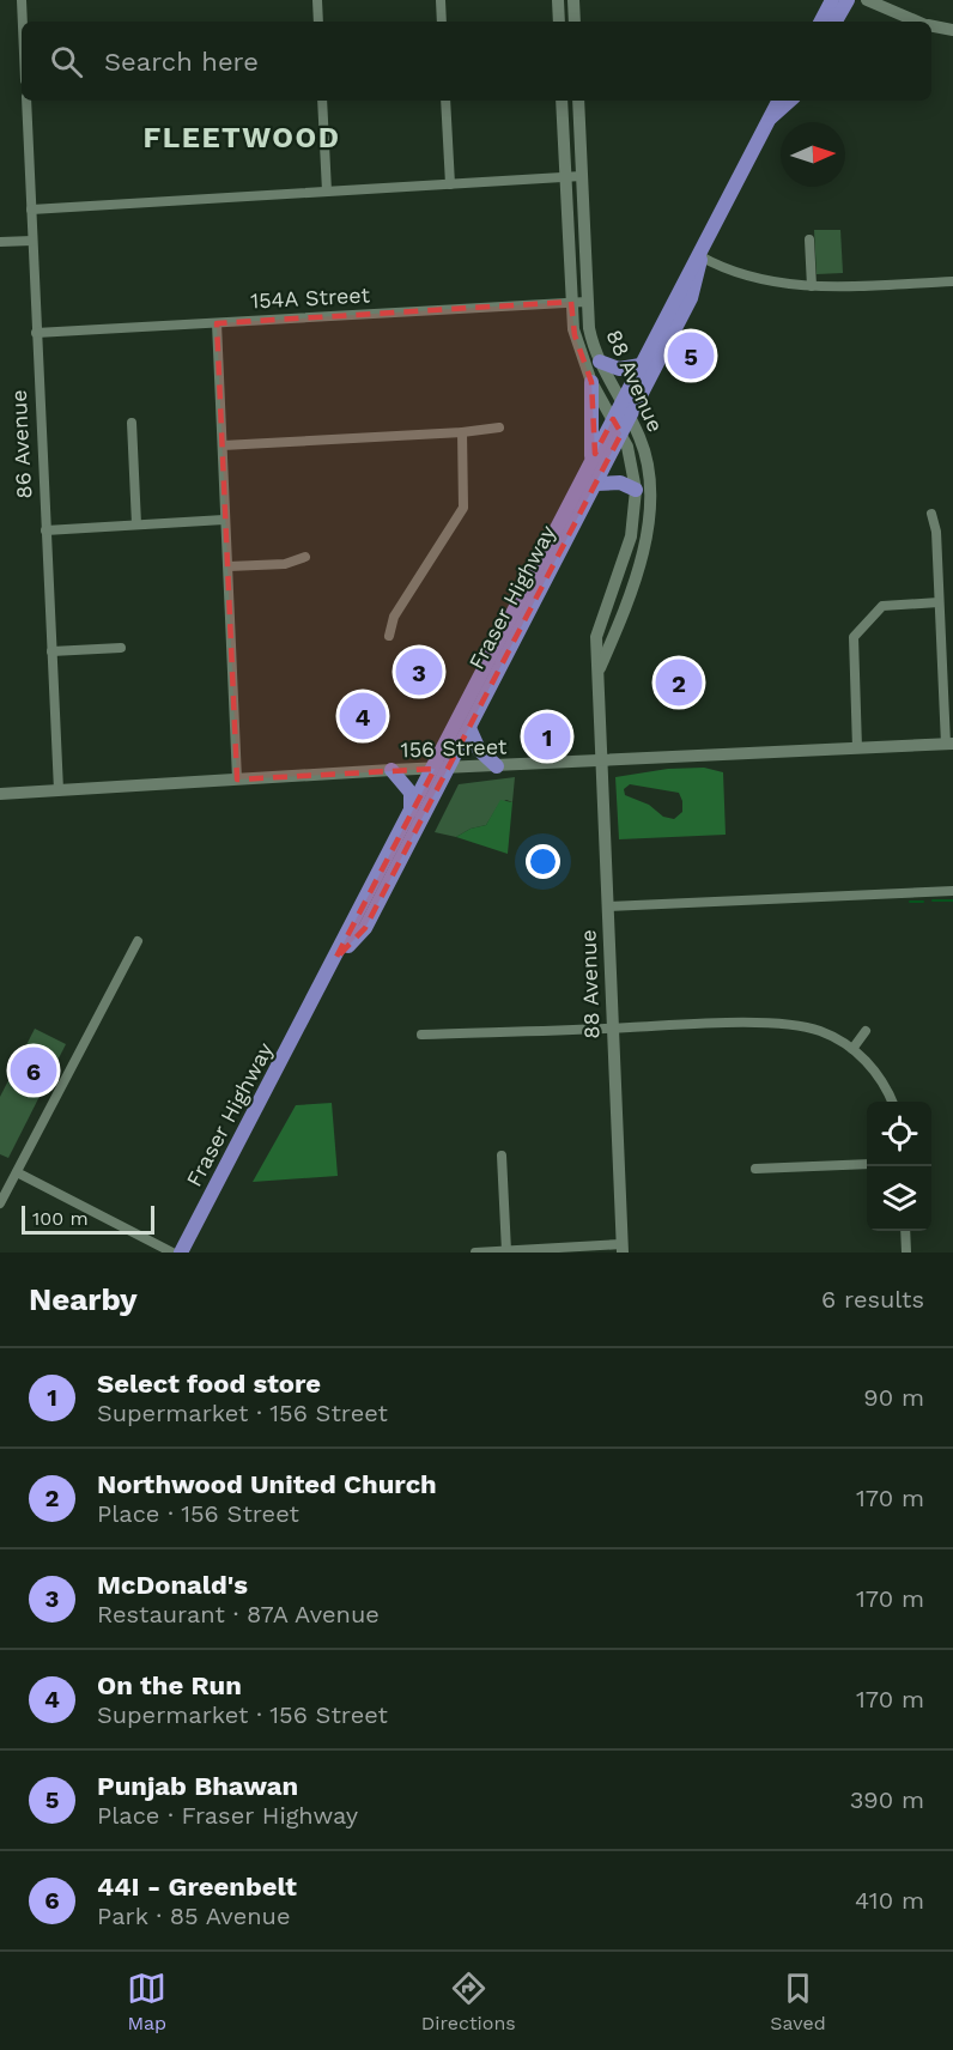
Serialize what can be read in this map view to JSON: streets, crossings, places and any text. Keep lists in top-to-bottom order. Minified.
{"streets":{"main road":["88 Avenue","Fraser Highway","156 Street"],"street":["154A Street","86 Avenue"]},"crossings":[["154A Street","88 Avenue"],["154A Street","86 Avenue"],["88 Avenue","Fraser Highway"],["88 Avenue","156 Street"],["86 Avenue","156 Street"],["Fraser Highway","156 Street"]],"districts":["FLEETWOOD"],"scale_bar":"100 m","north":"right","page":{"search":"Search here","pins":["5","3","2","4","1","6"],"scale":"100 m","heading":["Nearby","6 results"],"list":[{"mark":"1","name":"Select food store","note":"Supermarket · 156 Street","value":"90 m"},{"mark":"2","name":"Northwood United Church","note":"Place · 156 Street","value":"170 m"},{"mark":"3","name":"McDonald's","note":"Restaurant · 87A Avenue","value":"170 m"},{"mark":"4","name":"On the Run","note":"Supermarket · 156 Street","value":"170 m"},{"mark":"5","name":"Punjab Bhawan","note":"Place · Fraser Highway","value":"390 m"},{"mark":"6","name":"44I - Greenbelt","note":"Park · 85 Avenue","value":"410 m"}],"nav":["Map","Directions","Saved"]}}
